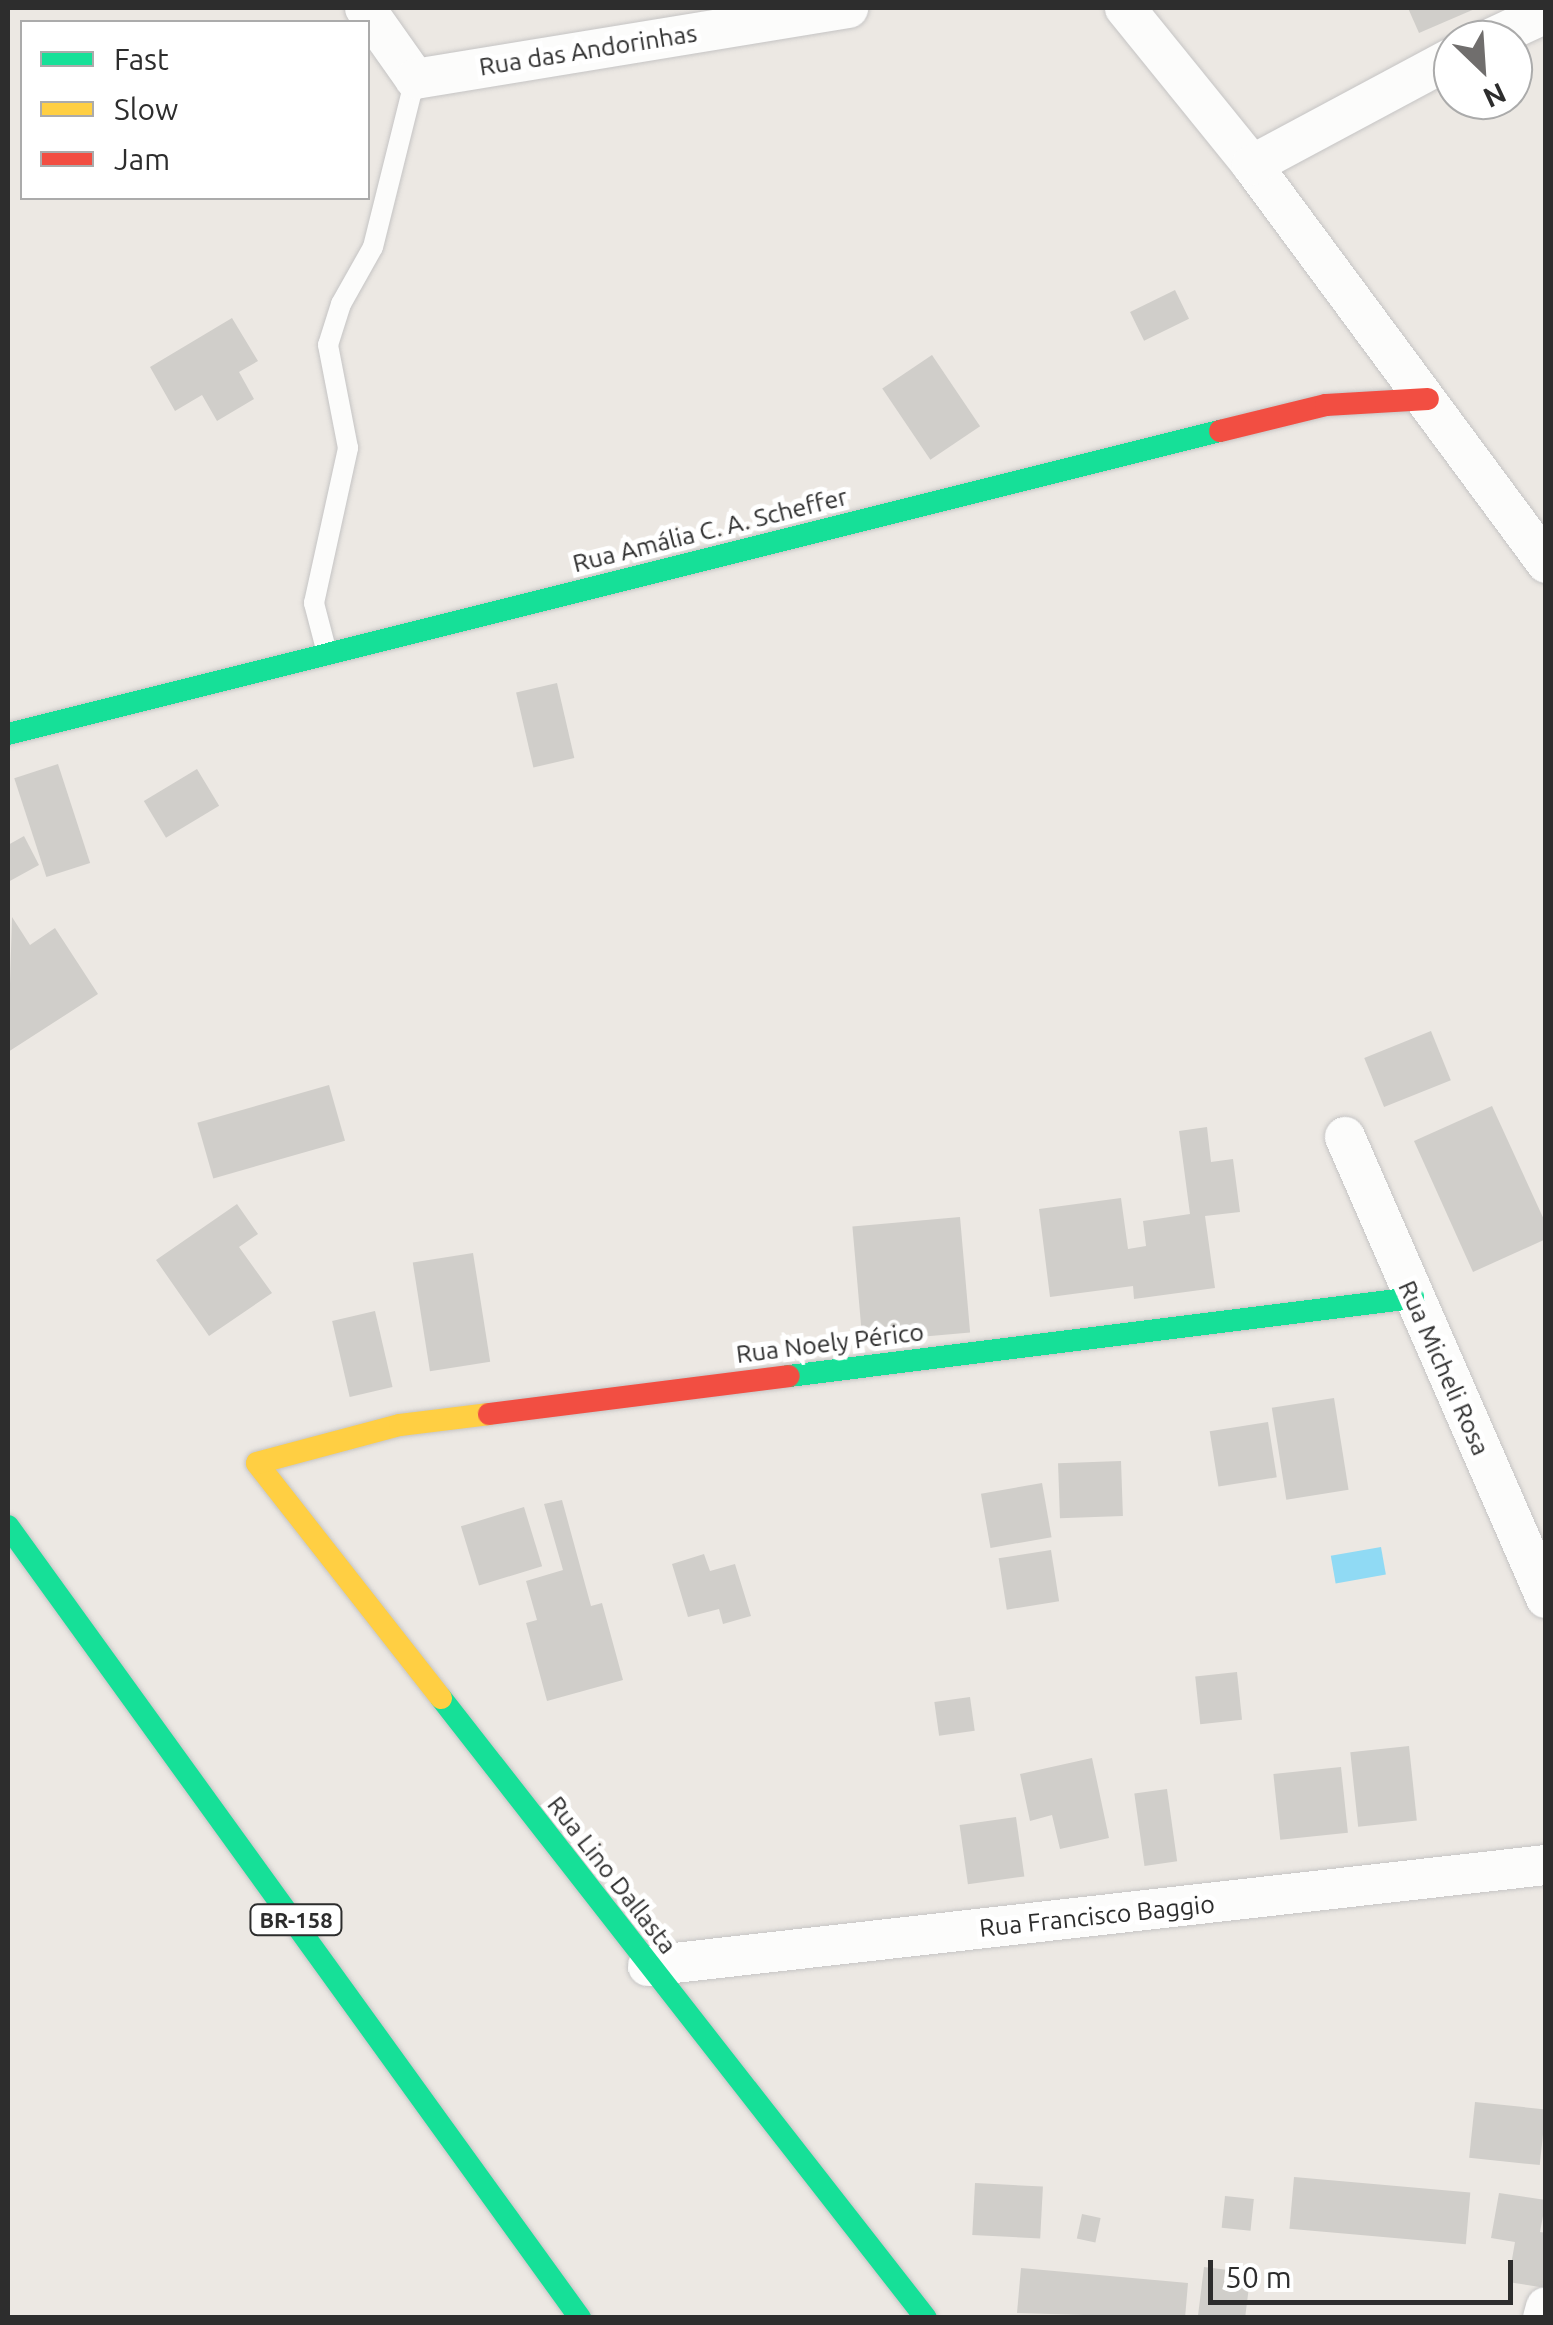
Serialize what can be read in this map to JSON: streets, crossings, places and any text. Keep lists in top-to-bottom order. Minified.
{"streets":{"main road":["Rua Amália C. A. Scheffer","Rua Noely Périco","Rua Lino Dallasta","BR-158"],"street":["Rua das Andorinhas","Rua Micheli Rosa","Rua Francisco Baggio"]},"crossings":[["Rua Noely Périco","Rua Micheli Rosa"],["Rua Noely Périco","Rua Lino Dallasta"],["Rua Lino Dallasta","Rua Francisco Baggio"]],"legend":["Fast","Slow","Jam"],"scale_bar":"50 m","north":"bottom right"}
